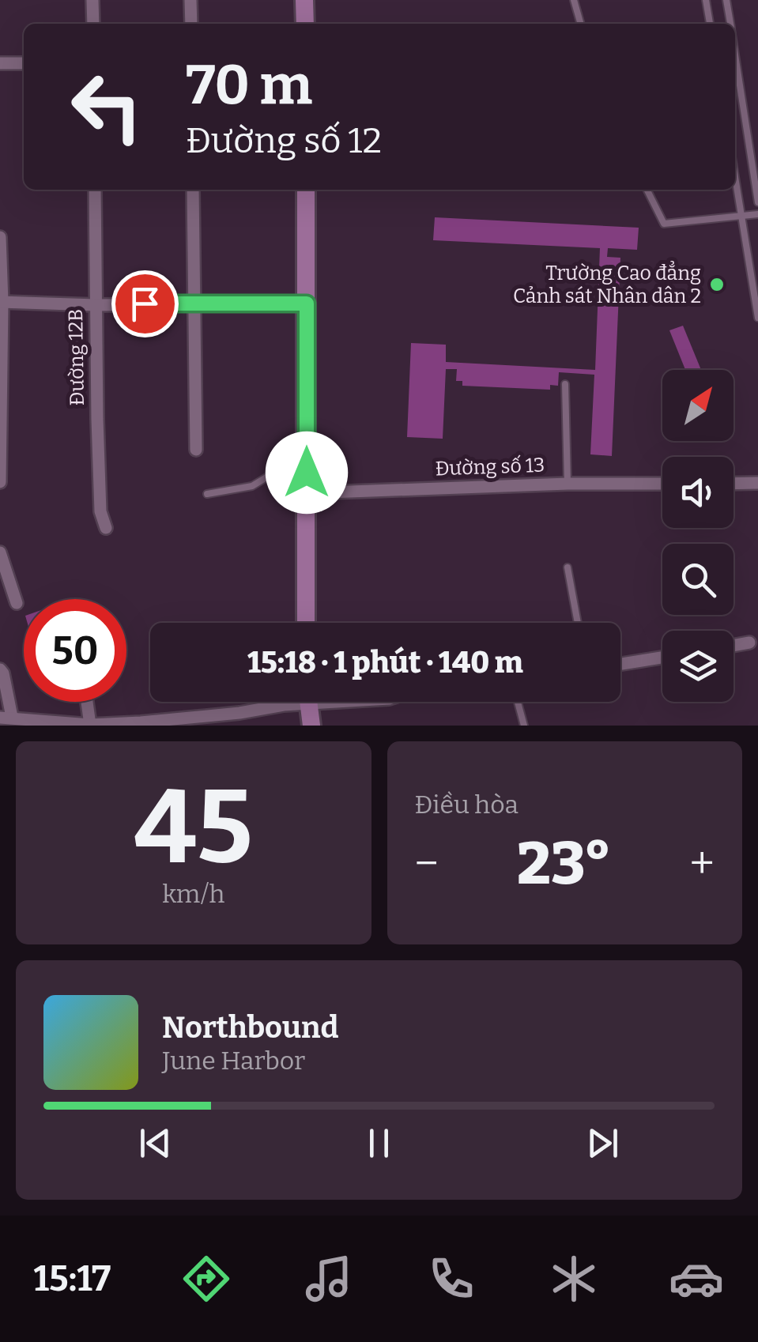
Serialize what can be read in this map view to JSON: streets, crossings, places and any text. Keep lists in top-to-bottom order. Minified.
{"streets":{"street":["Đường 12B","Đường số 13"]},"places":["Trường Cao đẳng Cảnh sát Nhân dân 2"],"north":"top right","page":{"turn":["70 m","Đường số 12"],"limit":"50","trip":"15:18 · 1 phút · 140 m","tile":[["45","km/h"],"Điều hòa"],"heat":["−","23°","+"],"song":["Northbound","June Harbor"],"tabs":"15:17"}}
